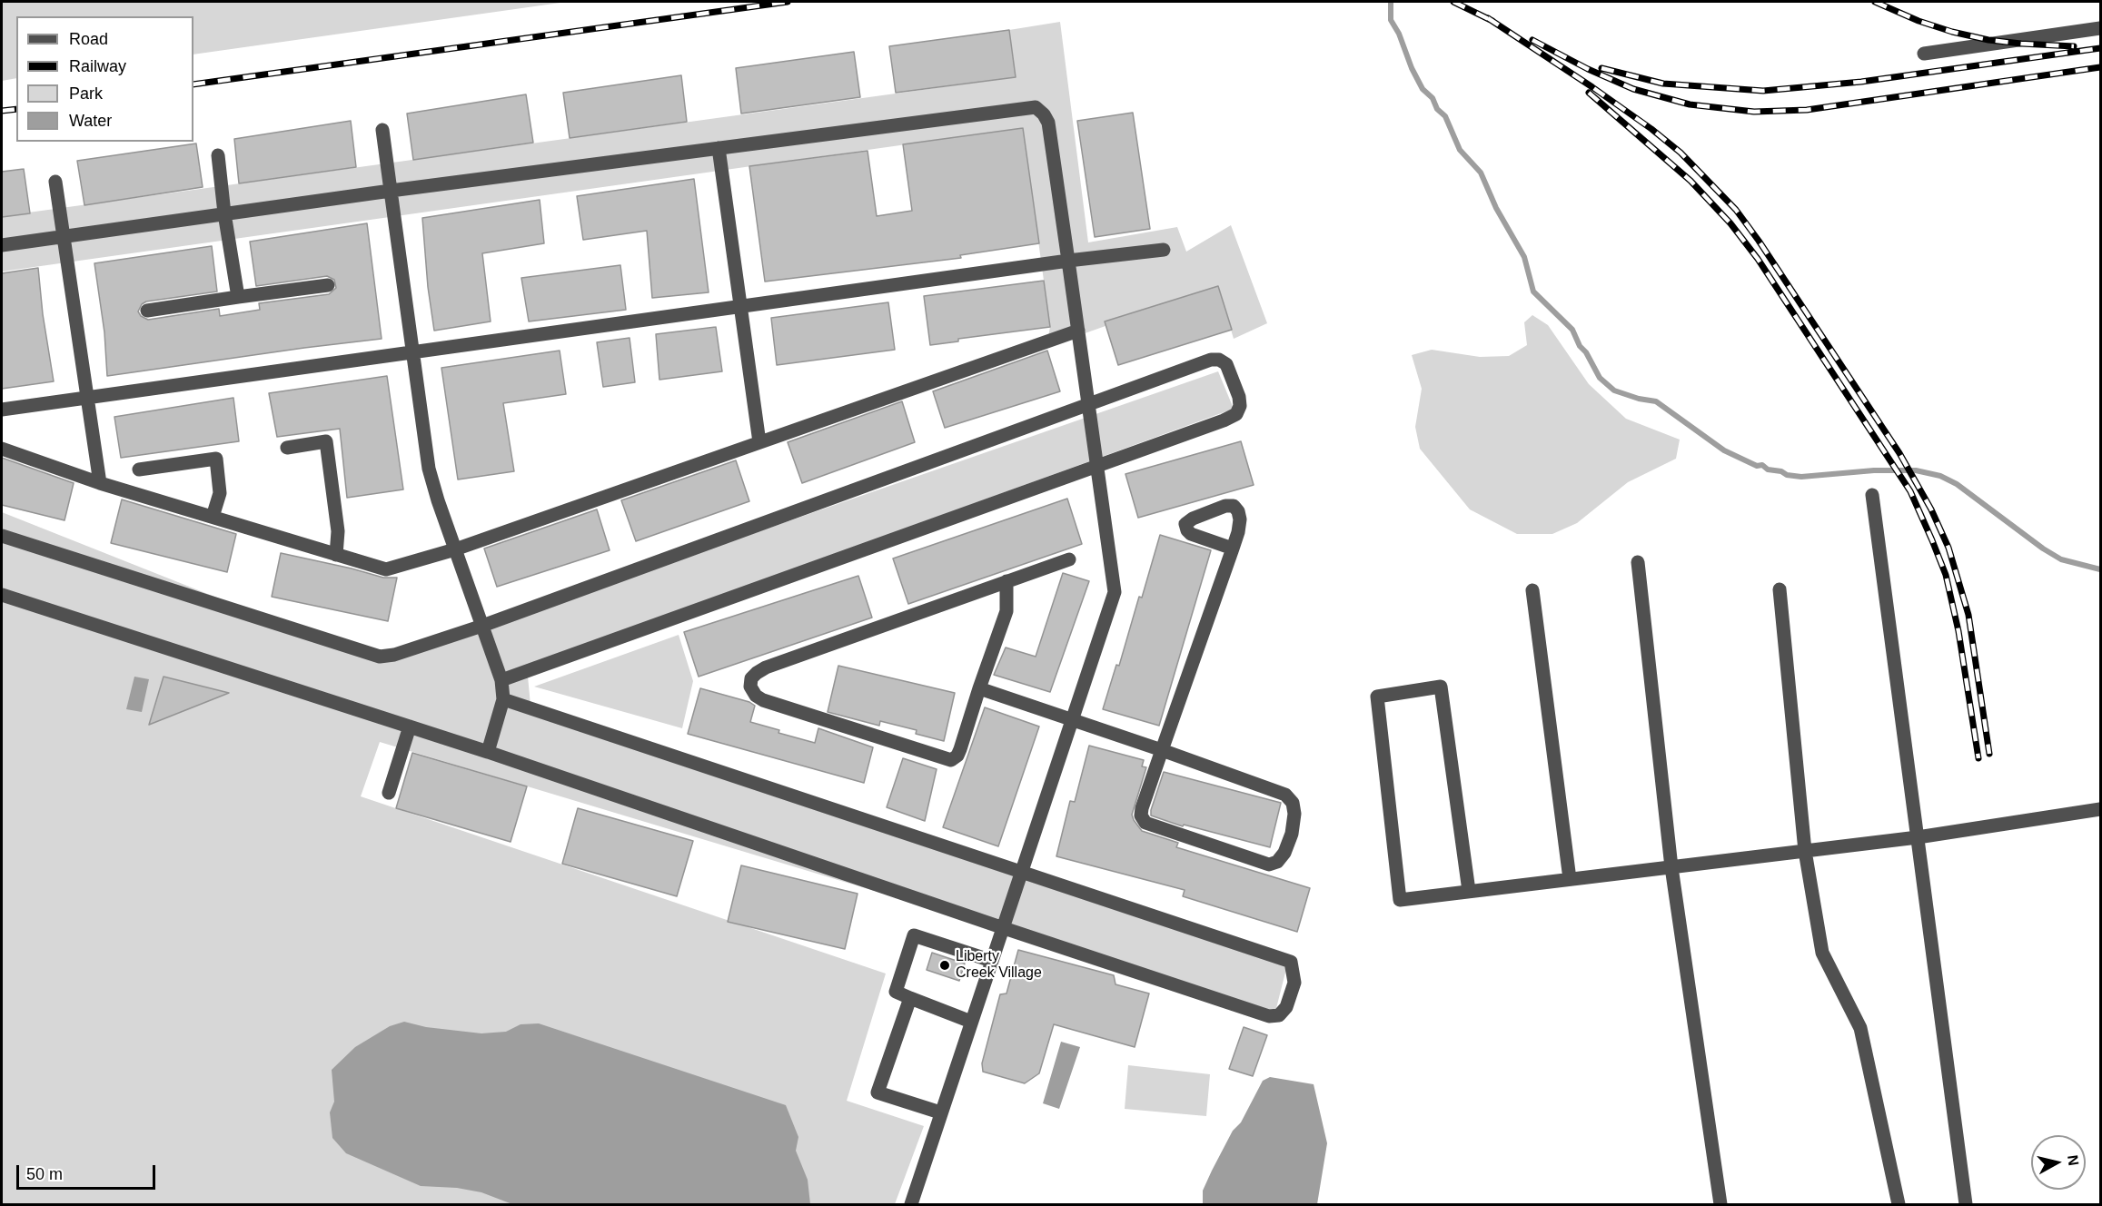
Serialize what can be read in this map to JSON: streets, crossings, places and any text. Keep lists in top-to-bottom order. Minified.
{"places":["Liberty Creek Village"],"legend":["Road","Railway","Park","Water"],"scale_bar":"50 m","north":"right"}
